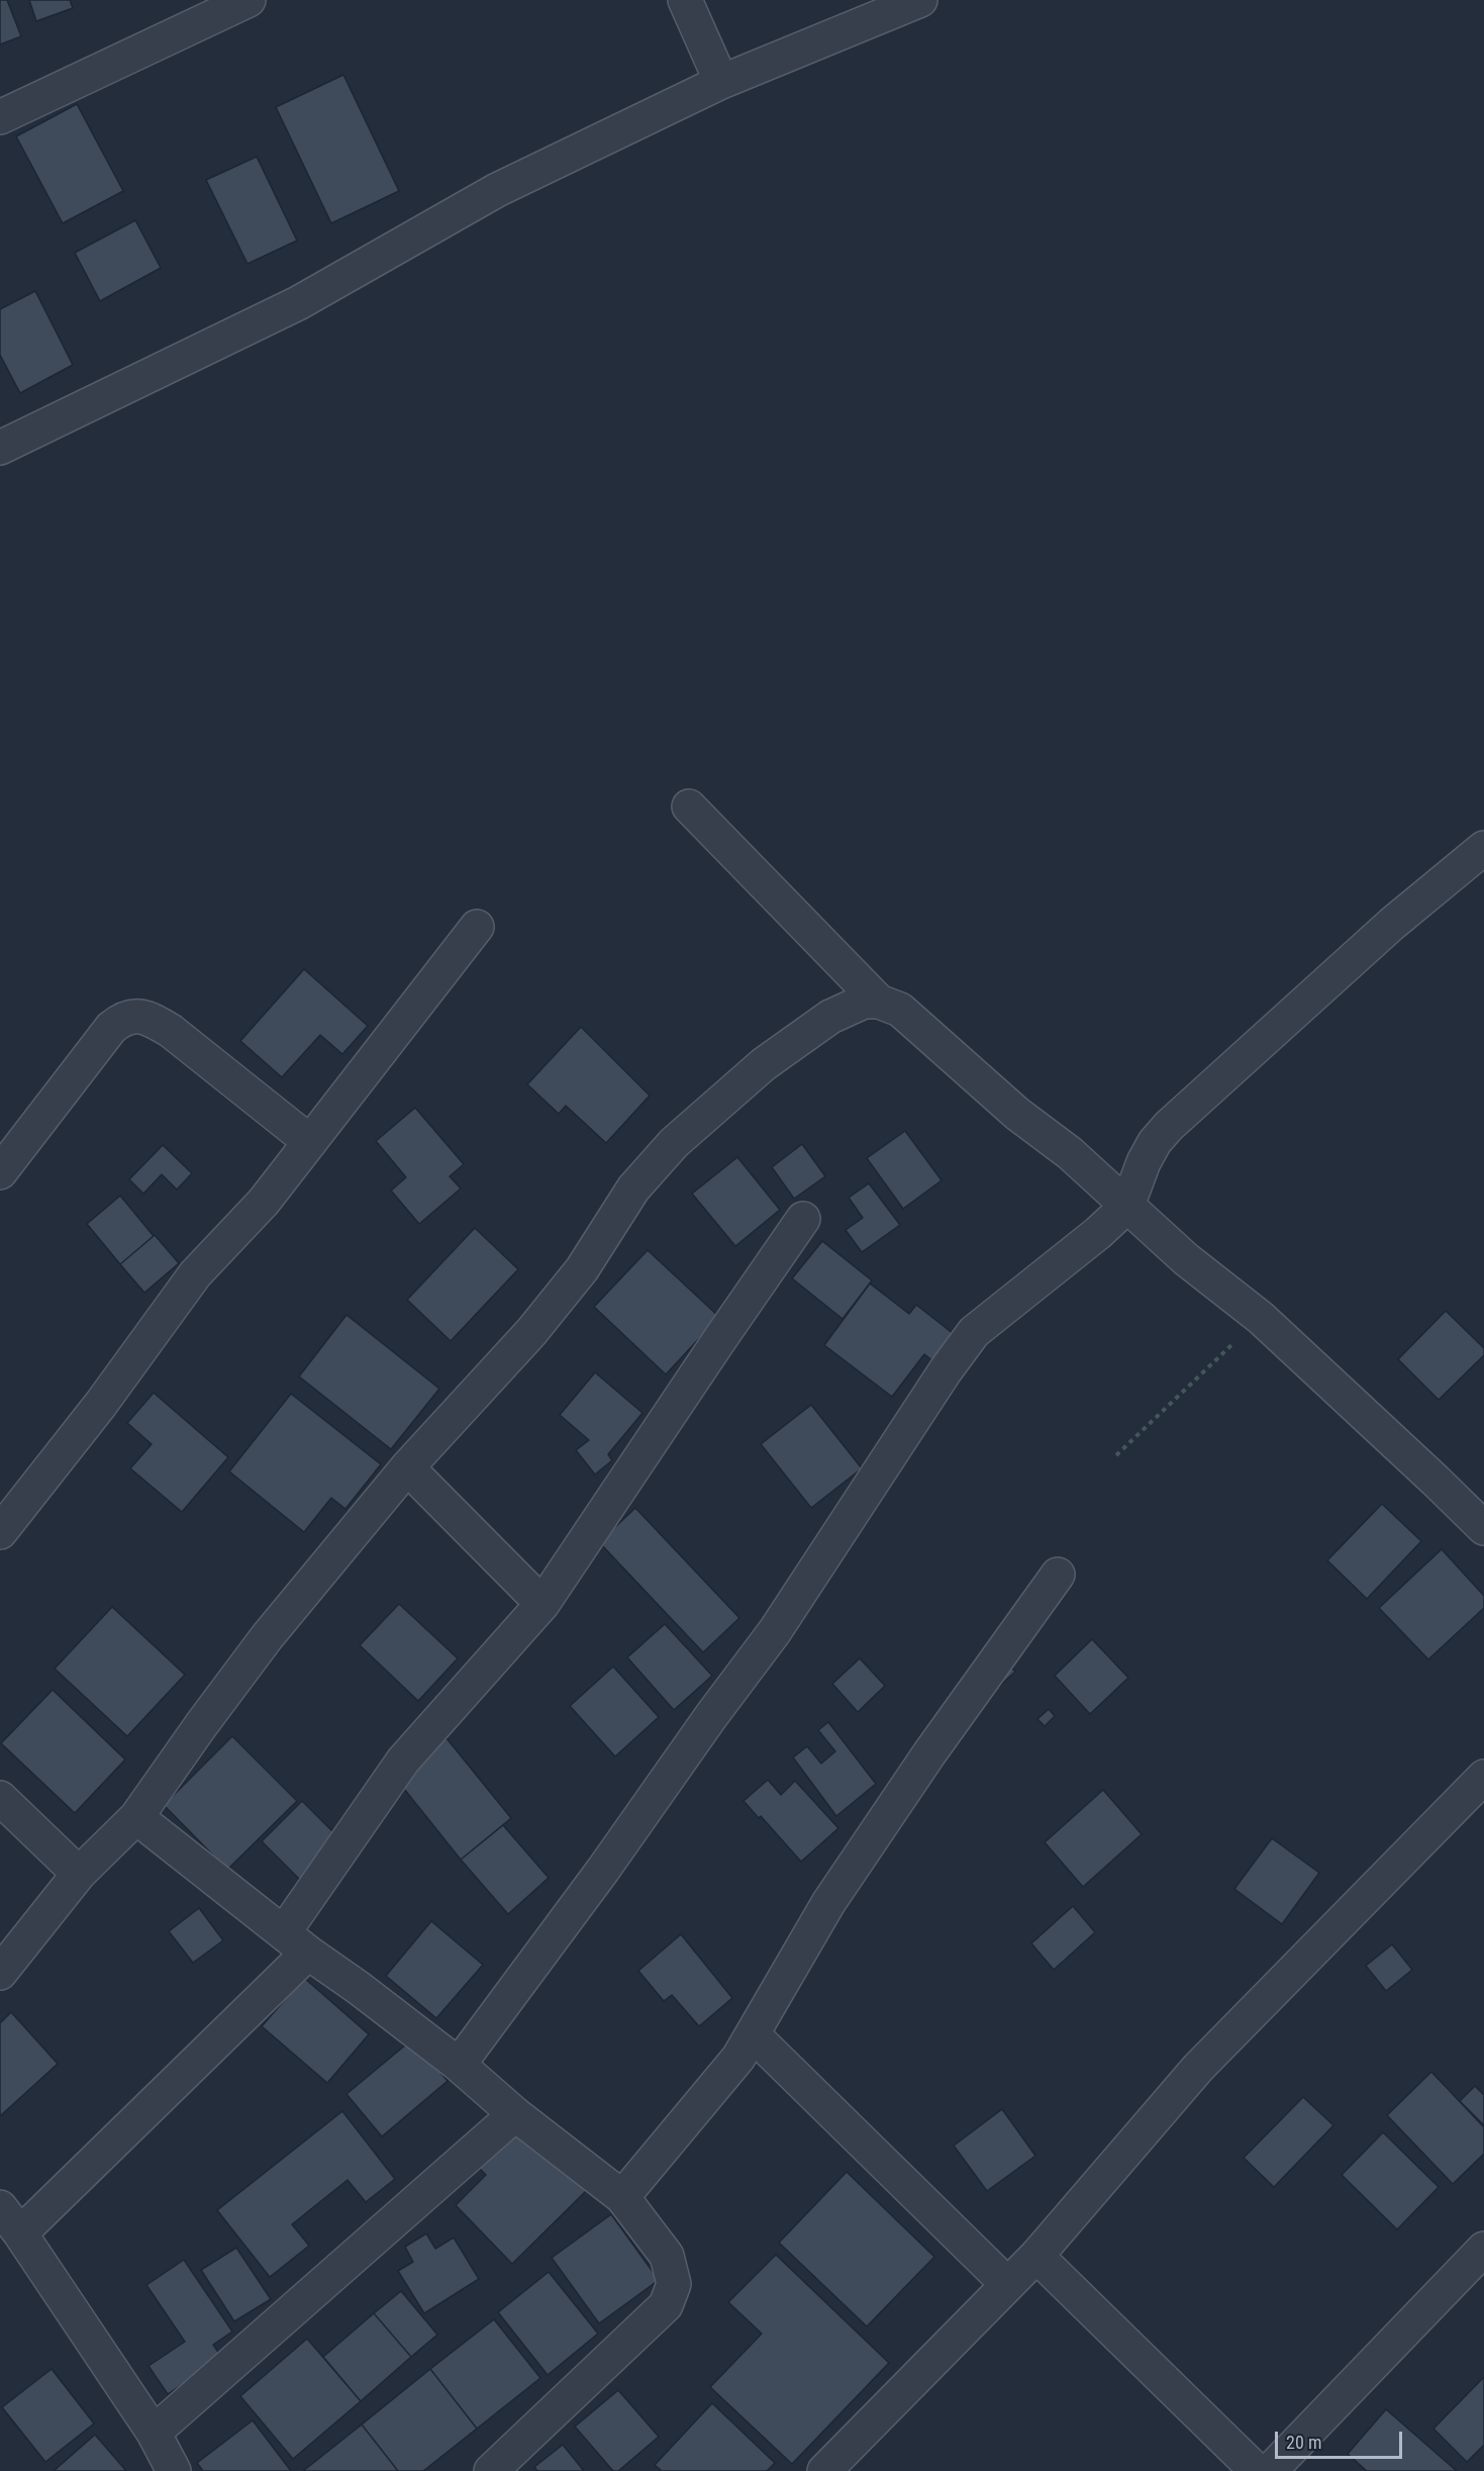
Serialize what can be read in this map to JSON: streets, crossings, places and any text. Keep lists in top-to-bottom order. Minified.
{"scale_bar":"20 m"}
